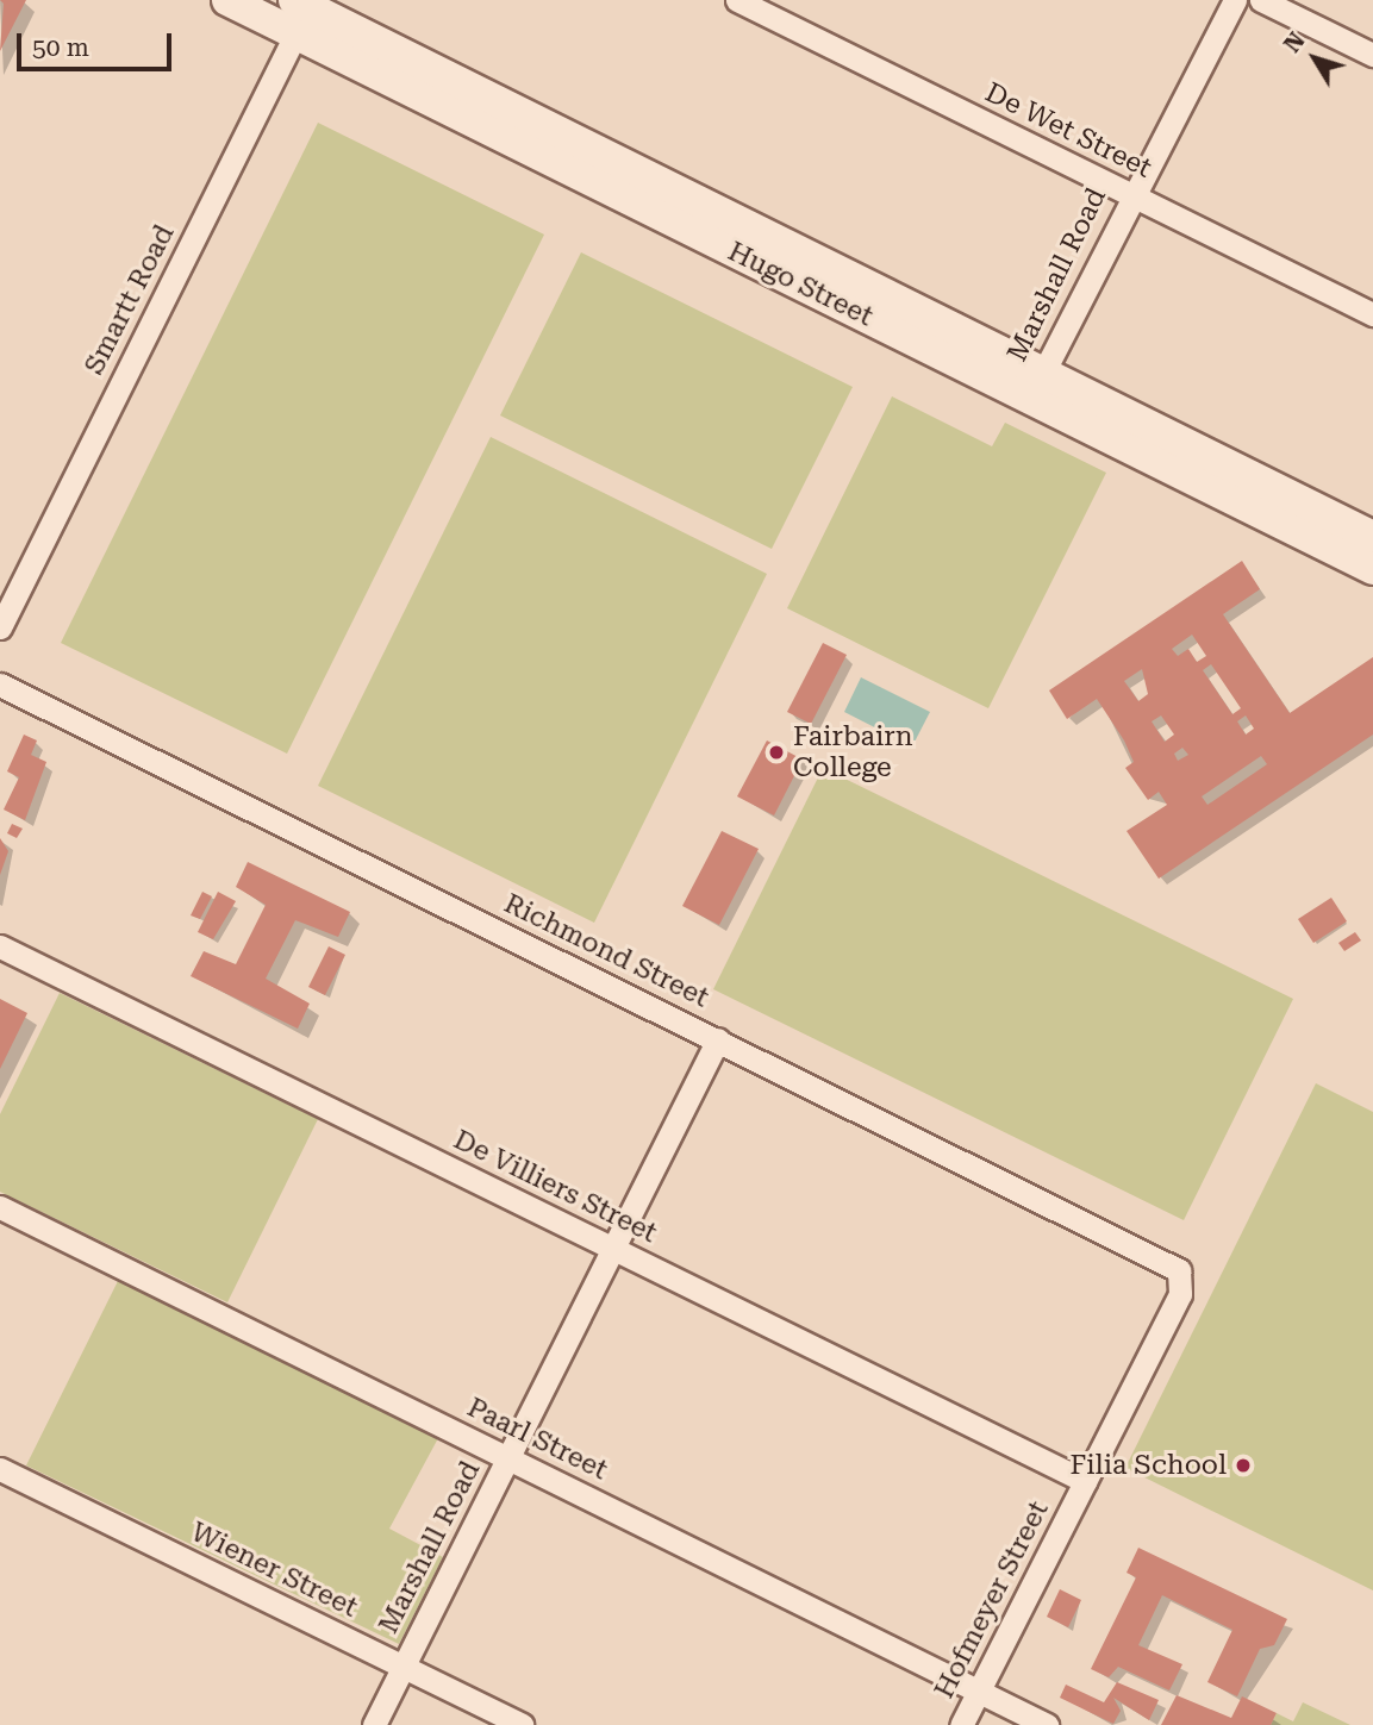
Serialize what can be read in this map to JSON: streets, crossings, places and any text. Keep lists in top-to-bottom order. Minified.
{"streets":{"street":["De Wet Street","Marshall Road","Hugo Street","Smartt Road","Richmond Street","De Villiers Street","Paarl Street","Wiener Street","Hofmeyer Street"]},"crossings":[["De Wet Street","Marshall Road"],["Marshall Road","Hugo Street"],["Marshall Road","Richmond Street"],["Marshall Road","De Villiers Street"],["Marshall Road","Paarl Street"],["Marshall Road","Wiener Street"],["Hugo Street","Smartt Road"],["Richmond Street","Hofmeyer Street"],["De Villiers Street","Hofmeyer Street"],["Paarl Street","Hofmeyer Street"]],"places":["Fairbairn College","Filia School"],"scale_bar":"50 m","north":"top left"}
